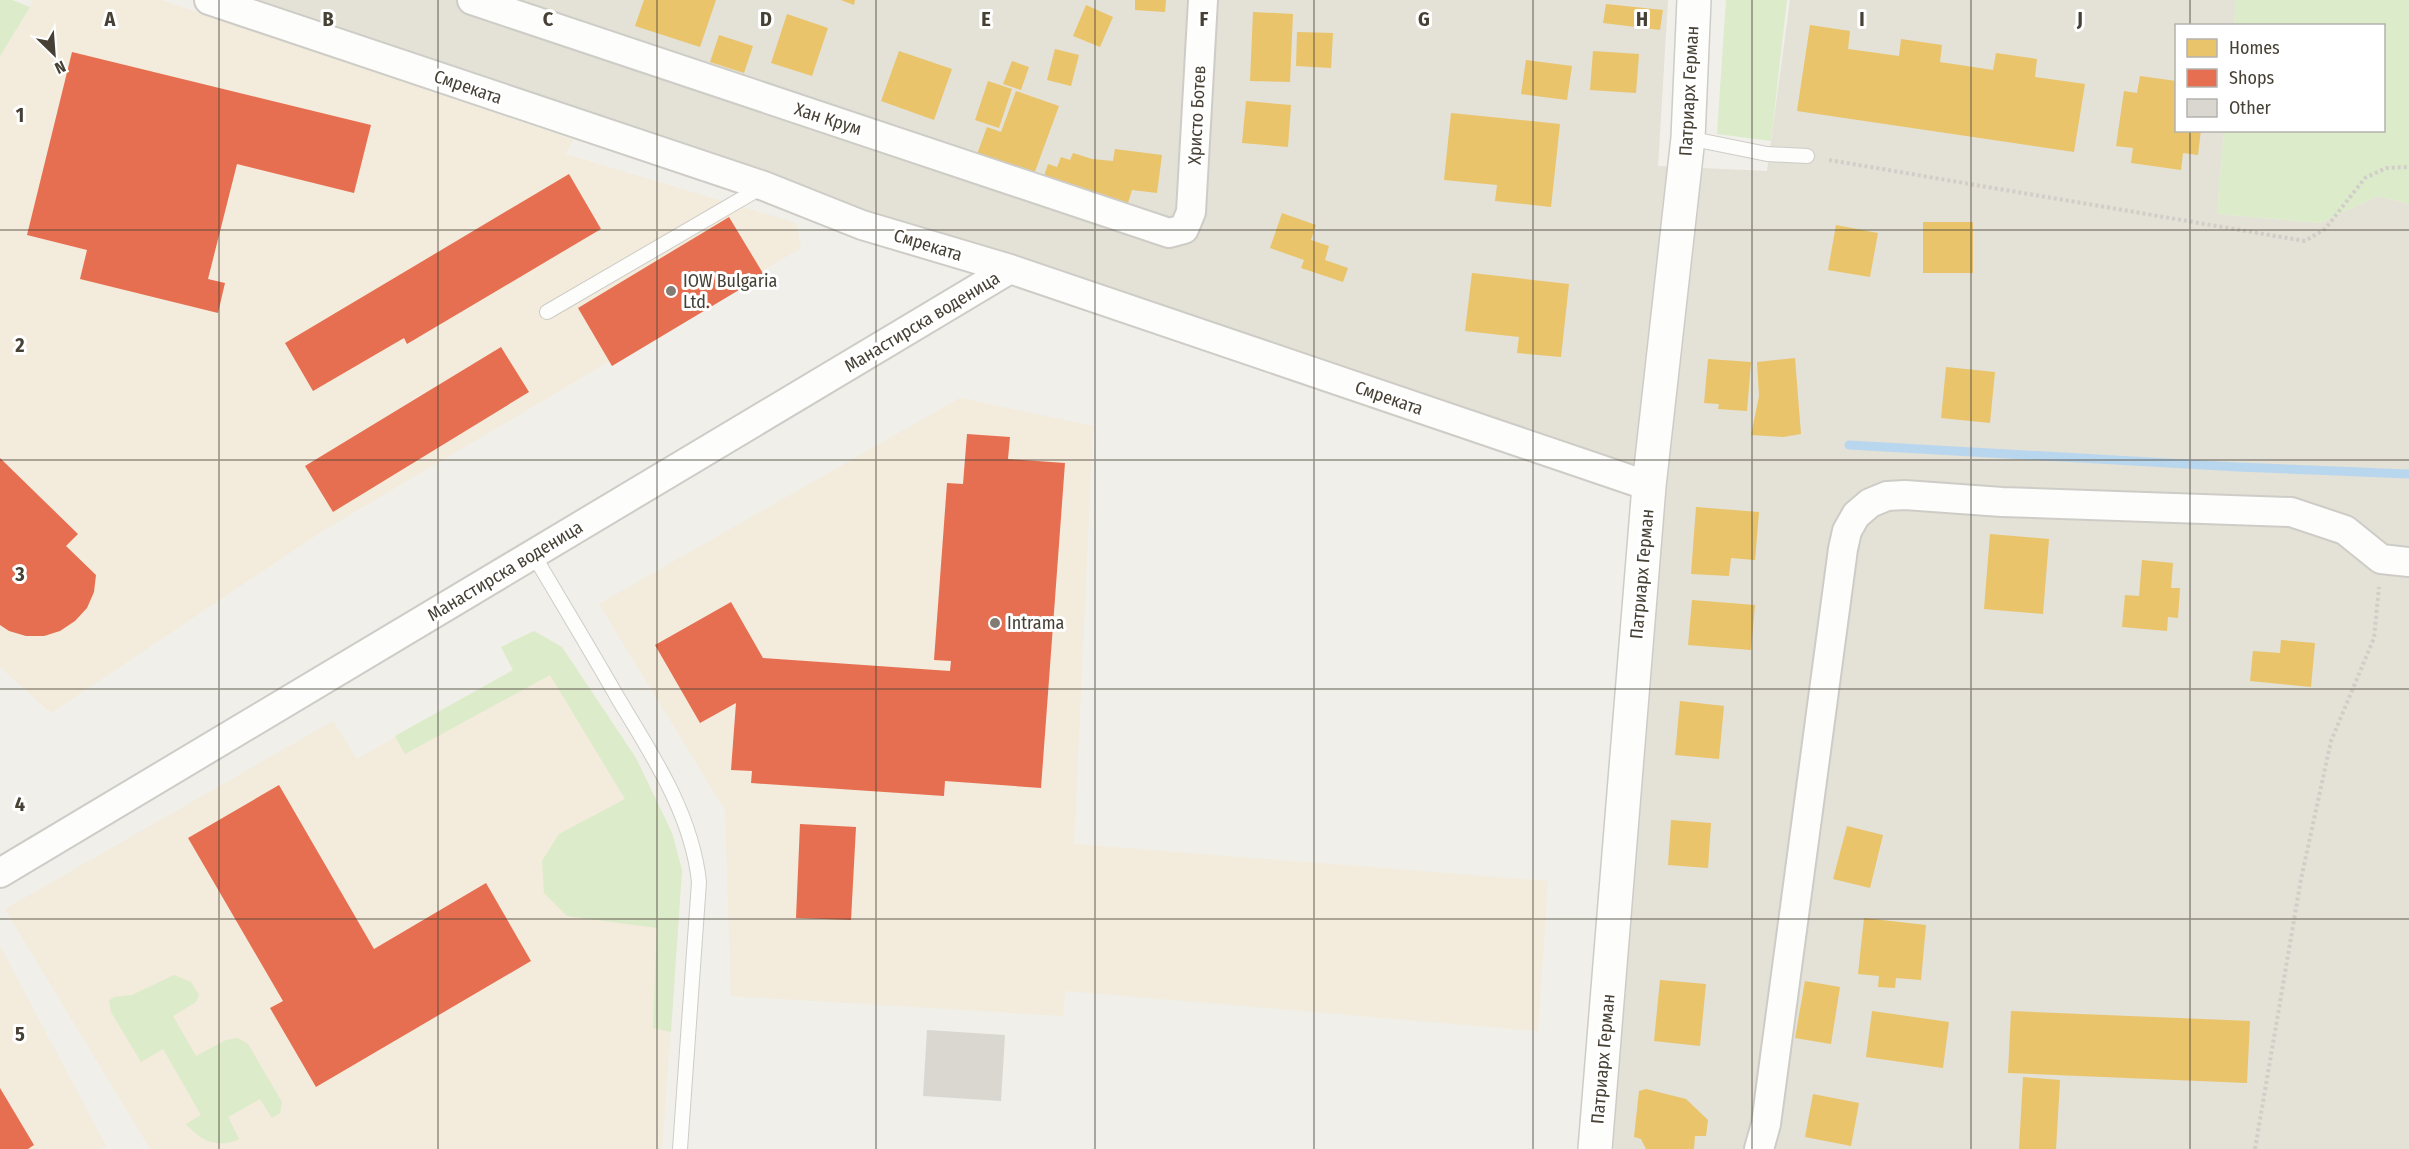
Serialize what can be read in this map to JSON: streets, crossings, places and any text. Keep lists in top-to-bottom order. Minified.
{"streets":{"street":["Смреката","Патриарх Герман","Христо Ботев","Хан Крум","Манастирска воденица"]},"crossings":[["Смреката","Патриарх Герман"],["Смреката","Манастирска воденица"],["Христо Ботев","Хан Крум"]],"places":["IOW Bulgaria Ltd.","Intrama"],"legend":["Homes","Shops","Other"],"north":"bottom right","grid":{"columns":["A","B","C","D","E","F","G","H","I","J"],"rows":["1","2","3","4","5"]}}
